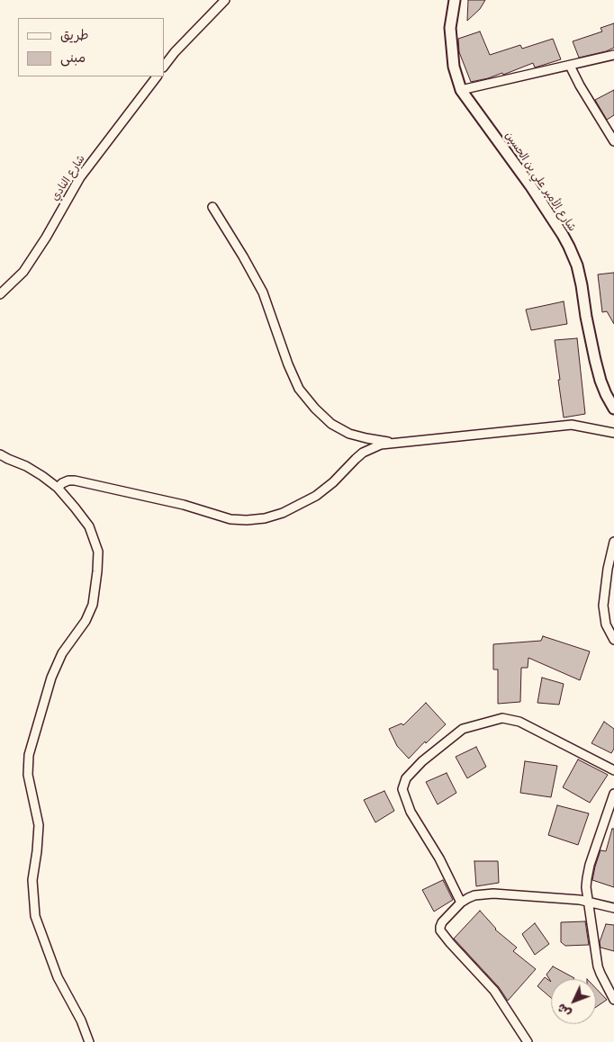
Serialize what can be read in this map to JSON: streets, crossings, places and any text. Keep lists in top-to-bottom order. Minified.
{"streets":{"street":["شارع النادي","شارع الأمير علي بن الحسين"]},"legend":["طريق","مبنى"],"north":"bottom left"}
